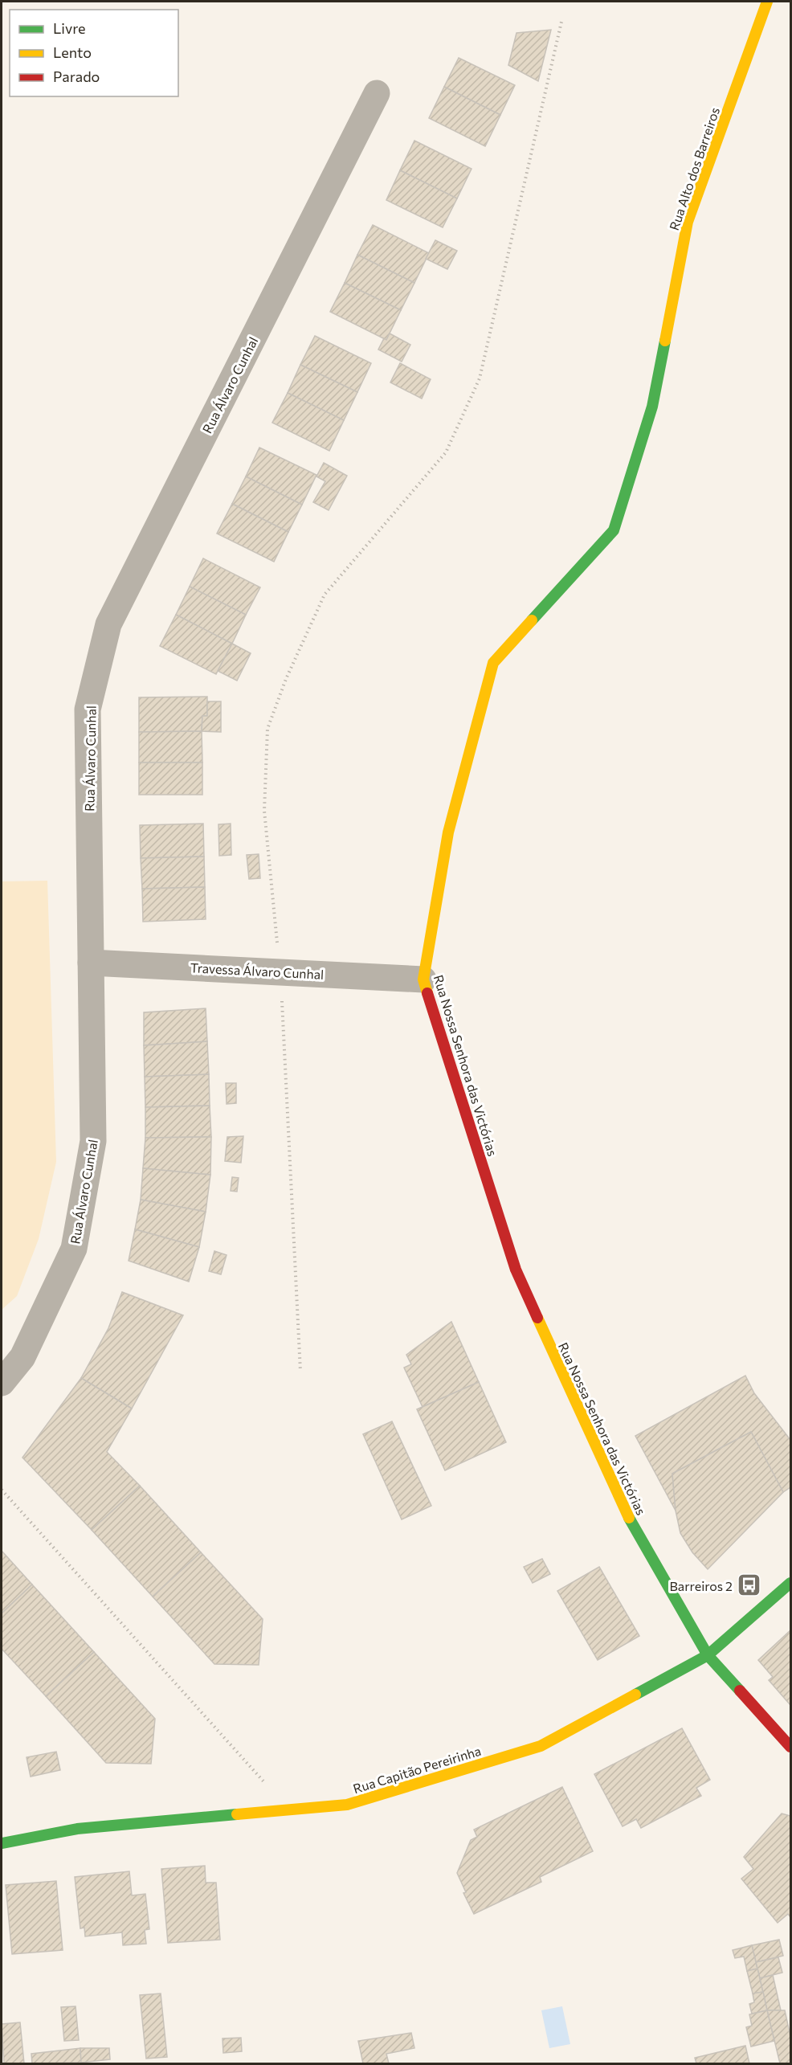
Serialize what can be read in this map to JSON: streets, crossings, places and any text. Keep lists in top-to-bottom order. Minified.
{"streets":{"street":["Rua Alto dos Barreiros","Rua Álvaro Cunhal","Travessa Álvaro Cunhal","Rua Nossa Senhora das Victórias","Rua Capitão Pereirinha"]},"crossings":[["Rua Alto dos Barreiros","Rua Nossa Senhora das Victórias"],["Rua Álvaro Cunhal","Travessa Álvaro Cunhal"],["Travessa Álvaro Cunhal","Rua Nossa Senhora das Victórias"],["Rua Nossa Senhora das Victórias","Rua Capitão Pereirinha"]],"places":{"bus stop":["Barreiros 2"]},"legend":["Livre","Lento","Parado"]}
